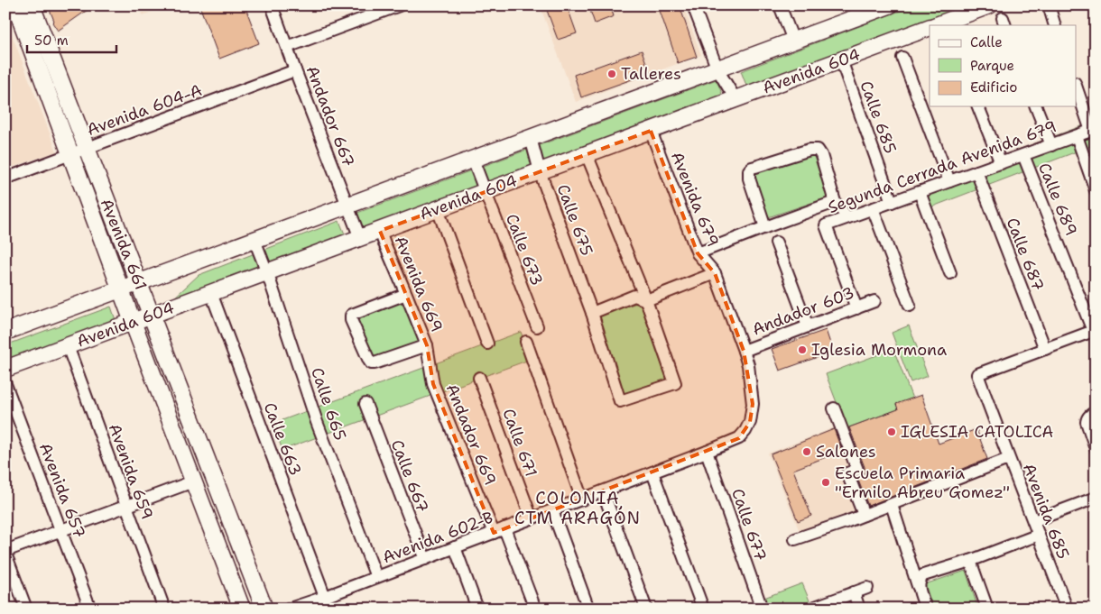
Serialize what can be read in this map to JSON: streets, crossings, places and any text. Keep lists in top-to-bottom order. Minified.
{"streets":{"street":["Avenida 604","Avenida 604-A","Andador 667","Calle 685","Segunda Cerrada Avenida 679","Avenida 679","Calle 689","Calle 675","Avenida 661","Calle 673","Calle 687","Avenida 669","Andador 603","Calle 665","Andador 669","Calle 663","Calle 671","Avenida 659","Calle 667","Avenida 657","Avenida 685","Calle 677","Avenida 602-B"]},"crossings":[["Avenida 604","Andador 667"],["Avenida 604","Avenida 679"],["Avenida 604","Calle 675"],["Avenida 604","Avenida 661"],["Avenida 604","Calle 673"],["Avenida 604","Avenida 669"],["Avenida 604","Calle 665"],["Avenida 604","Calle 663"],["Avenida 604","Avenida 659"],["Avenida 604-A","Andador 667"],["Avenida 604-A","Avenida 661"],["Calle 685","Segunda Cerrada Avenida 679"],["Segunda Cerrada Avenida 679","Calle 689"],["Segunda Cerrada Avenida 679","Calle 687"],["Segunda Cerrada Avenida 679","Andador 603"],["Avenida 679","Andador 603"],["Avenida 679","Avenida 602-B"],["Calle 687","Avenida 685"],["Avenida 669","Andador 669"],["Calle 665","Avenida 602-B"],["Andador 669","Avenida 602-B"],["Calle 663","Avenida 602-B"],["Calle 671","Avenida 602-B"],["Calle 667","Avenida 602-B"],["Calle 677","Avenida 602-B"]],"districts":["COLONIA CTM ARAGÓN"],"places":["Talleres","Iglesia Mormona","IGLESIA CATOLICA","Salones","Escuela Primaria \"Ermilo Abreu Gomez\""],"legend":["Calle","Parque","Edificio"],"scale_bar":"50 m"}
